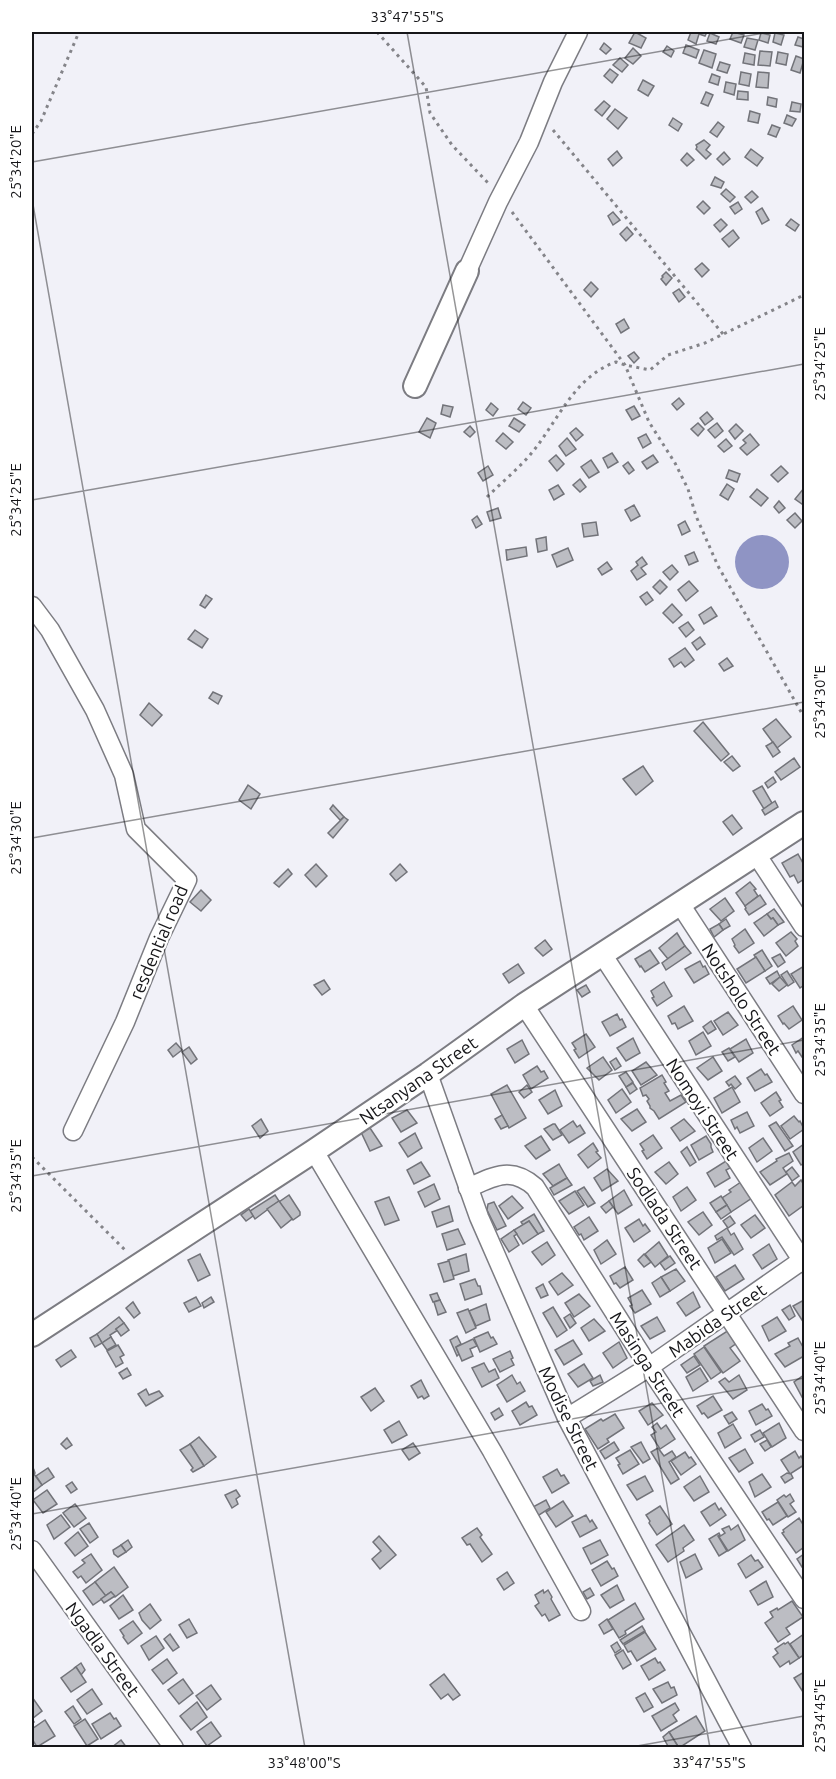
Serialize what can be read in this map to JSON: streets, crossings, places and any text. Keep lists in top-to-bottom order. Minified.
{"streets":{"street":["resdential road","Notsholo Street","Ntsanyana Street","Nomoyi Street","Sodlada Street","Mabida Street","Masinga Street","Modise Street","Ngadla Street"]},"crossings":[["Notsholo Street","Ntsanyana Street"],["Ntsanyana Street","Nomoyi Street"],["Ntsanyana Street","Sodlada Street"],["Ntsanyana Street","Modise Street"],["Nomoyi Street","Mabida Street"],["Sodlada Street","Mabida Street"],["Mabida Street","Masinga Street"],["Mabida Street","Modise Street"],["Masinga Street","Modise Street"]],"coordinates":["33°47'55\"S","25°34'20\"E","25°34'25\"E","25°34'30\"E","25°34'35\"E","25°34'40\"E","25°34'45\"E","33°48'00\"S"]}
